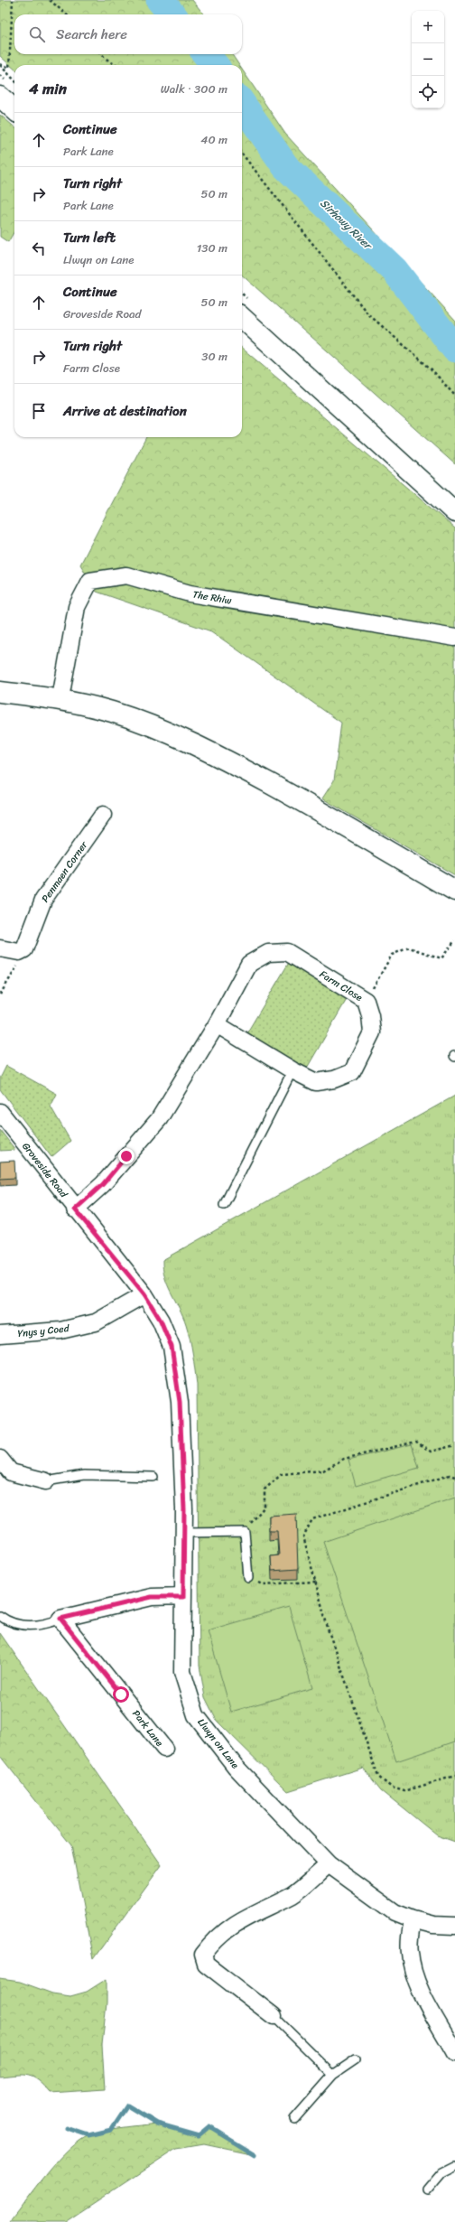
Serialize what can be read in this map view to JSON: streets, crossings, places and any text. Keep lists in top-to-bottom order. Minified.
{"streets":{"street":["The Rhiw","Penmaen Corner","Farm Close","Groveside Road","Ynys y Coed","Park Lane","Llwyn on Lane"]},"crossings":[["Farm Close","Groveside Road"],["Groveside Road","Ynys y Coed"],["Groveside Road","Llwyn on Lane"],["Ynys y Coed","Llwyn on Lane"]],"water":["Sirhowy River"],"page":{"map_buttons":["+","−"],"search":"Search here","heading":["4 min","Walk · 300 m"],"list":[["Continue","Park Lane","40 m"],["Turn right","Park Lane","50 m"],["Turn left","Llwyn on Lane","130 m"],["Continue","Groveside Road","50 m"],["Turn right","Farm Close","30 m"],"Arrive at destination"]}}
